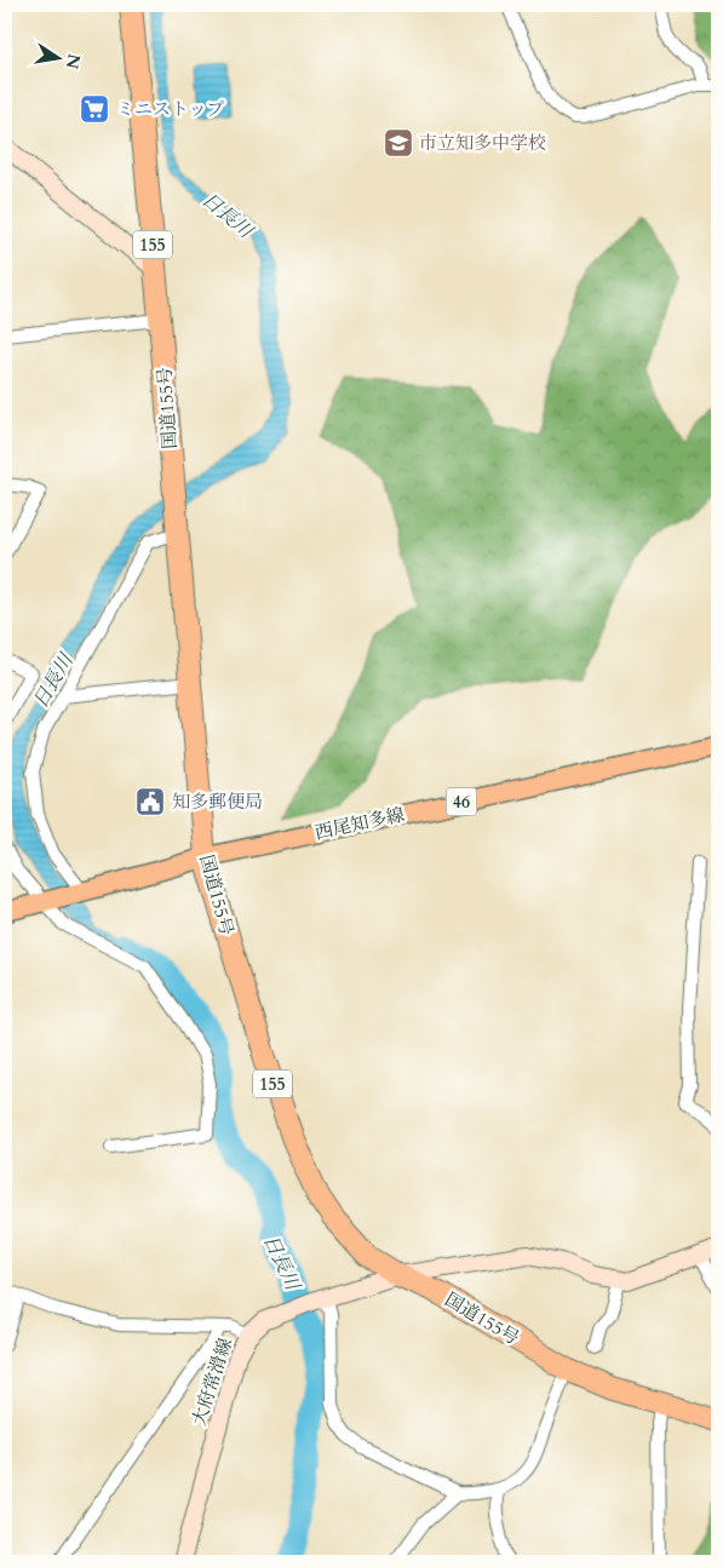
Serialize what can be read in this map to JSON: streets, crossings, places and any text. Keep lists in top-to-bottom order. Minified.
{"streets":{"highway":["155","国道155号"],"main road":["46","西尾知多線"],"street":["大府常滑線"]},"crossings":[["国道155号","西尾知多線"],["国道155号","大府常滑線"]],"water":["日長川"],"places":{"supermarket":["ミニストップ"],"school or university":["市立知多中学校"],"public building":["知多郵便局"]},"north":"right"}
